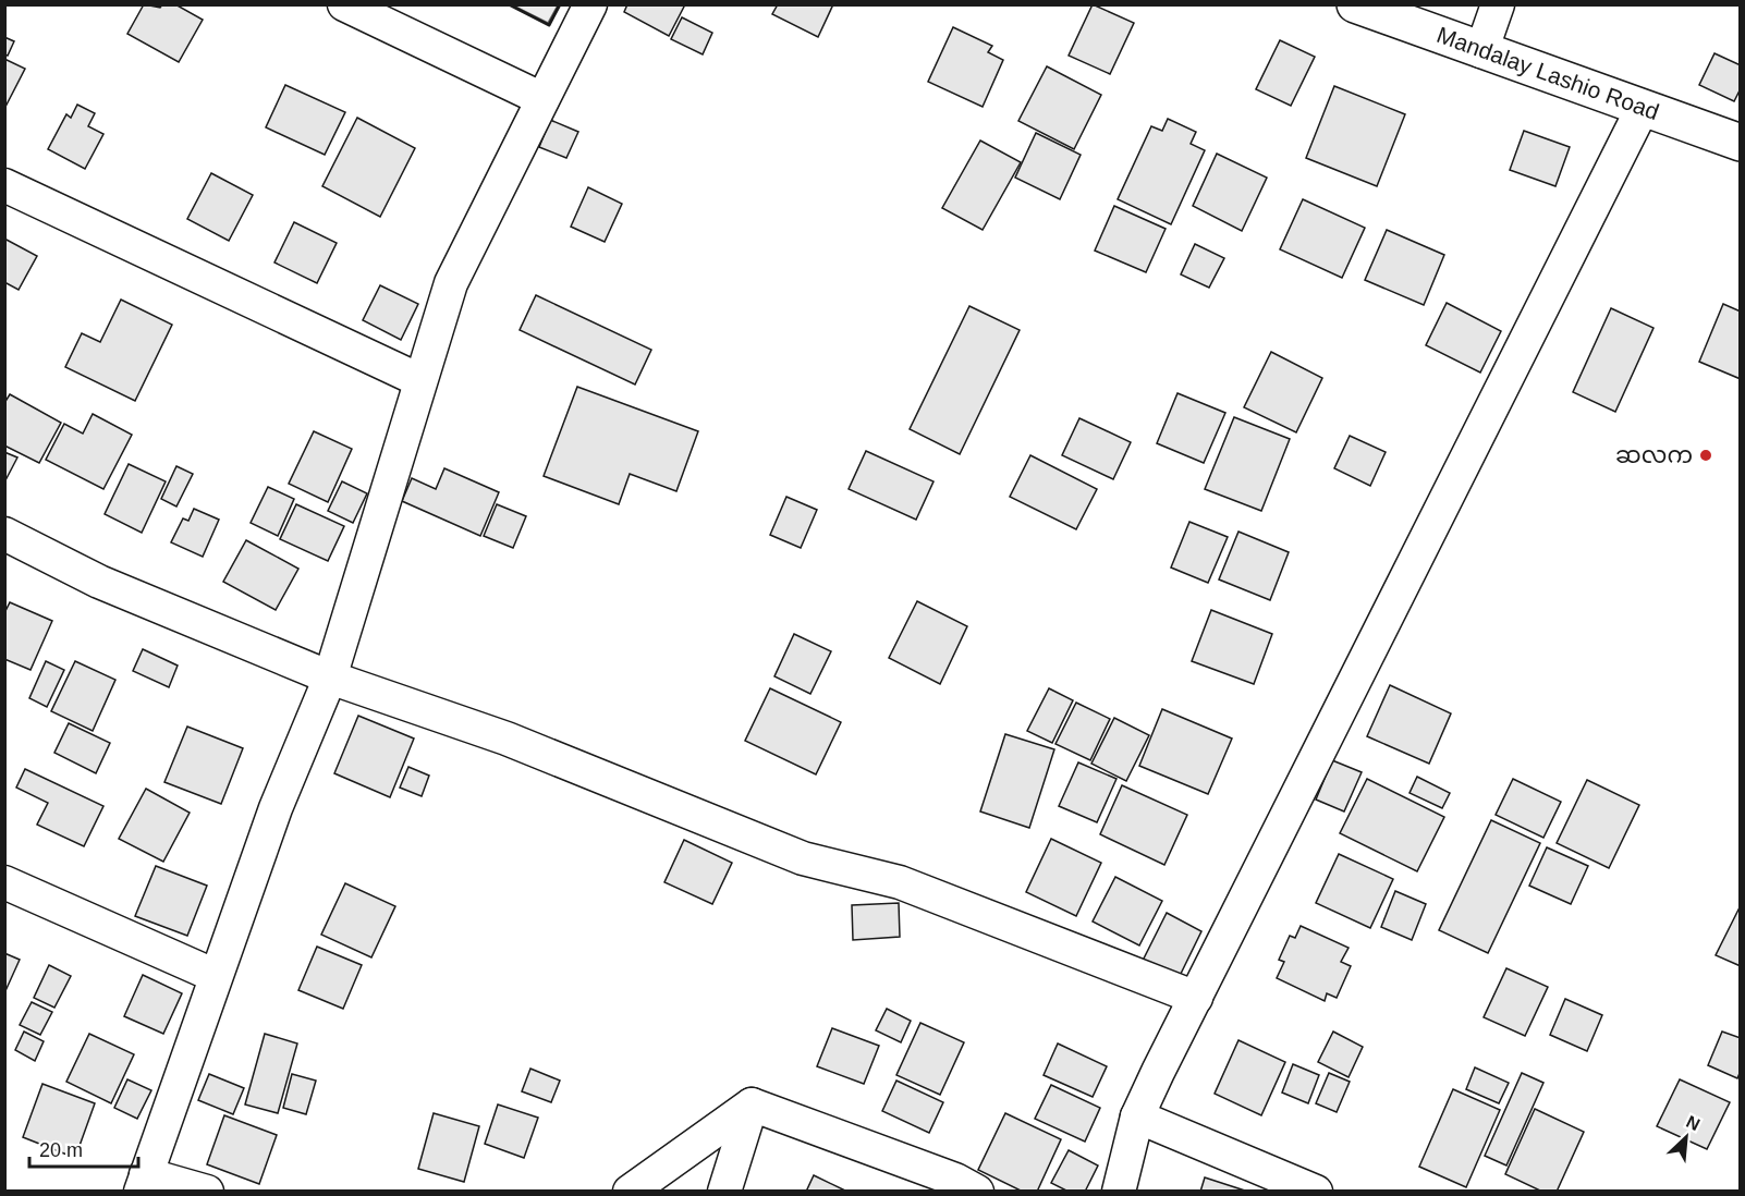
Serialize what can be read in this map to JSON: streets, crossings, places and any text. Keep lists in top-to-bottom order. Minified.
{"streets":{"highway":["Mandalay Lashio Road"]},"places":["ဆလက"],"scale_bar":"20 m","north":"top right"}
